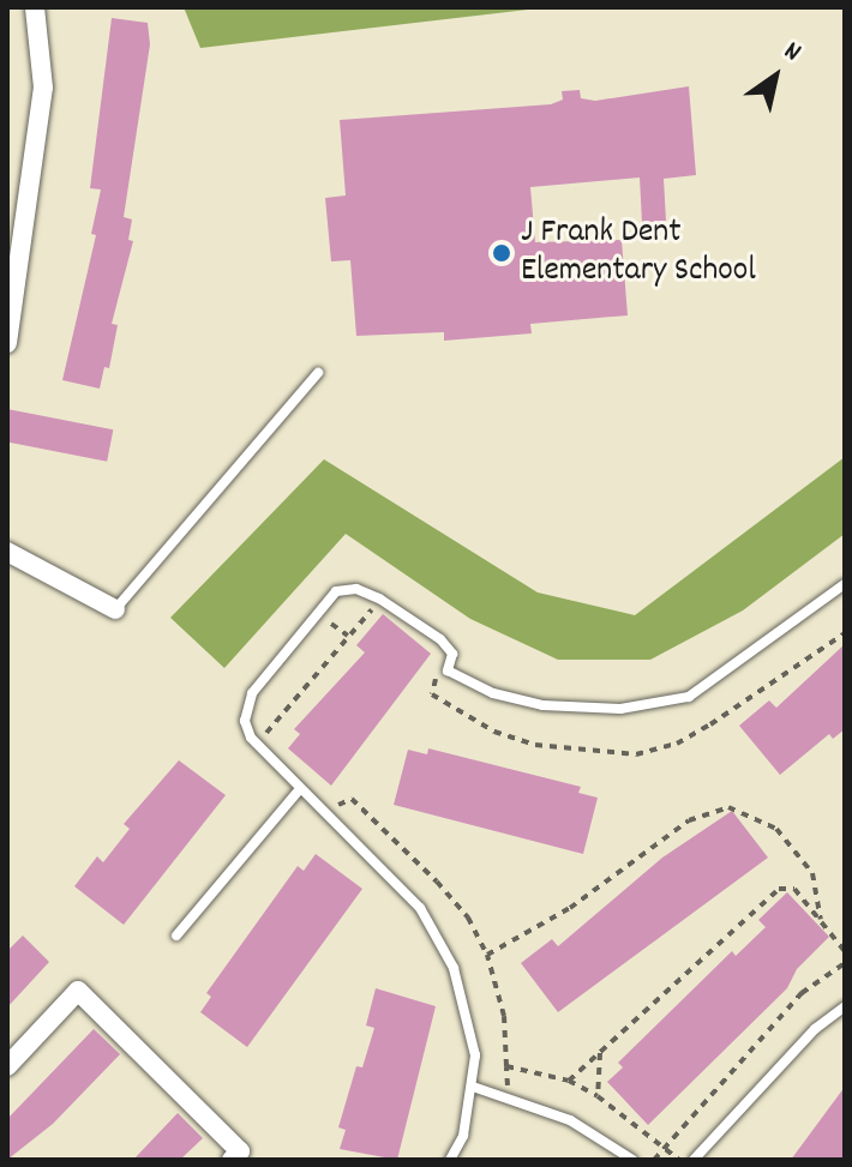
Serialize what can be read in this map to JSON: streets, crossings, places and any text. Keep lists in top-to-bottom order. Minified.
{"places":["J Frank Dent Elementary School"],"north":"top right"}
